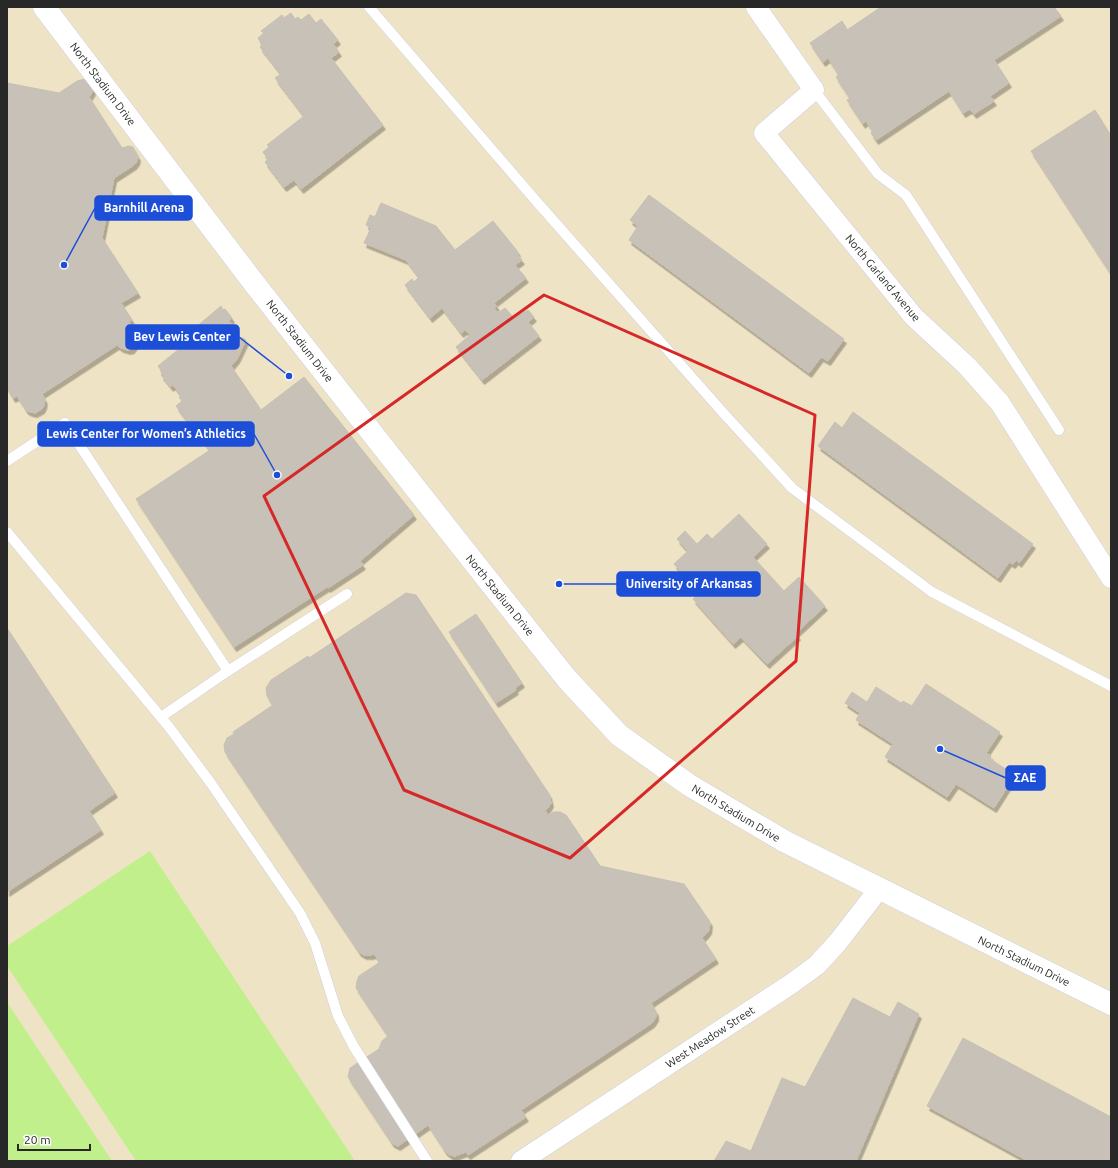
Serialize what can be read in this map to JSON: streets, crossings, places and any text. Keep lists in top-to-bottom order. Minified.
{"streets":{"street":["North Stadium Drive","North Garland Avenue","West Meadow Street"]},"crossings":[["North Stadium Drive","West Meadow Street"]],"places":["Barnhill Arena","Bev Lewis Center","Lewis Center for Women’s Athletics","University of Arkansas","ΣΑΕ"],"scale_bar":"20 m"}
